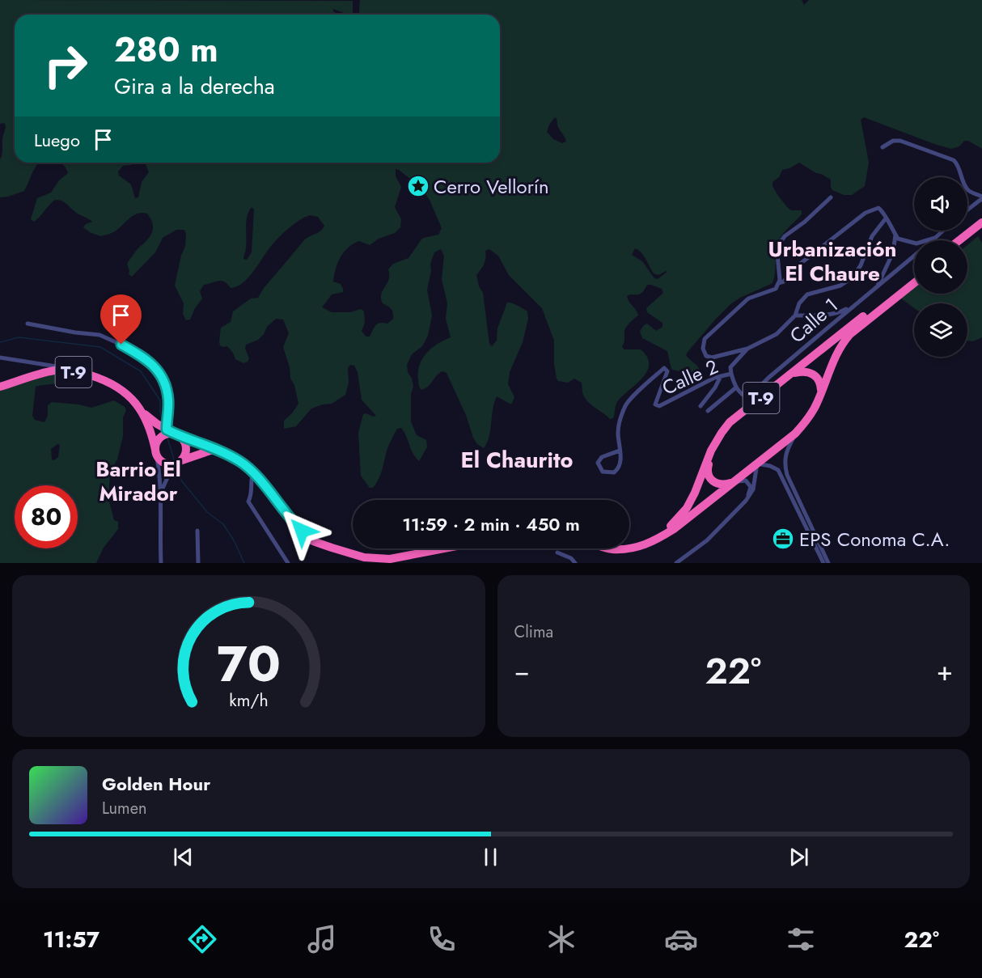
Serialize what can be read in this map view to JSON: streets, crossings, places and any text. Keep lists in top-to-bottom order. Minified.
{"streets":{"highway":["T-9"],"street":["Calle 1","Calle 2"]},"districts":["Urbanización El Chaure","El Chaurito","Barrio El Mirador"],"places":{"place":["Cerro Vellorín"],"office":["EPS Conoma C.A."]},"page":{"turn":["280 m","Gira a la derecha"],"then":"Luego","limit":"80","trip":"11:59 · 2 min · 450 m","tile":"Clima","heat":["−","22°","+"],"song":["Golden Hour","Lumen"],"tabs":["11:57","22°"],"gauge":["70","km/h"]}}
